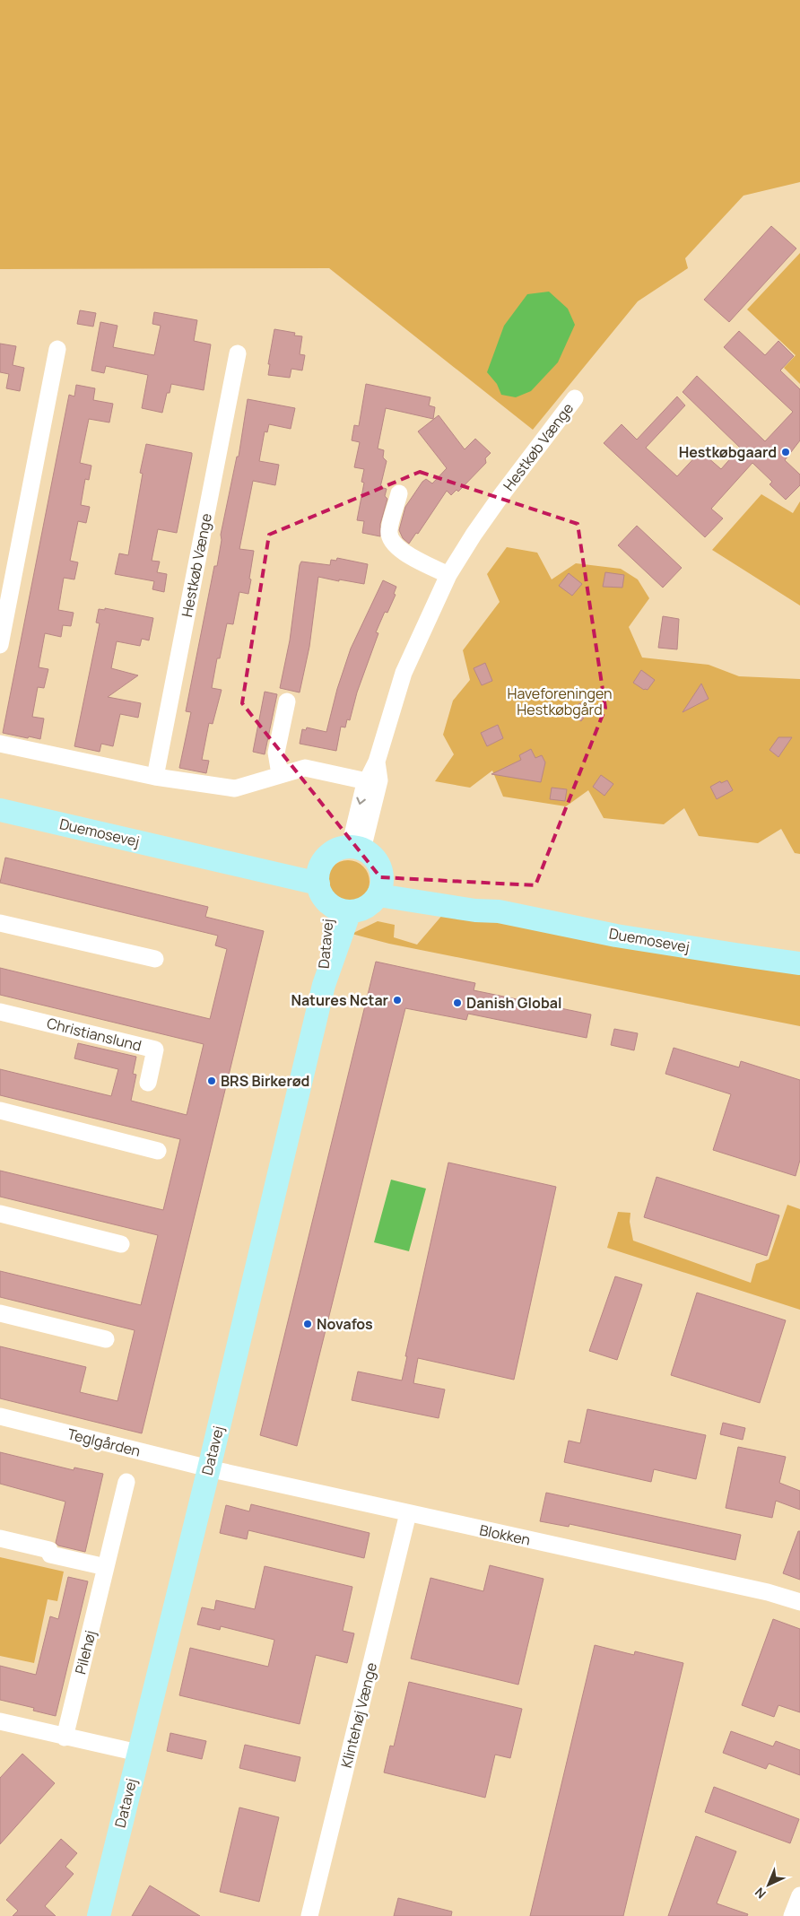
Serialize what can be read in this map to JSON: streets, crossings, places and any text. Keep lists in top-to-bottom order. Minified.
{"streets":{"street":["Hestkøb Vænge","Duemosevej","Datavej","Christianslund","Teglgården","Blokken","Pilehøj","Klintehøj Vænge"]},"crossings":[["Hestkøb Vænge","Duemosevej"],["Hestkøb Vænge","Datavej"],["Duemosevej","Datavej"],["Datavej","Teglgården"],["Datavej","Blokken"],["Teglgården","Blokken"],["Blokken","Klintehøj Vænge"]],"parks":["Haveforeningen Hestkøbgård"],"places":["Hestkøbgaard","Natures Nctar","Danish Global","BRS Birkerød","Novafos"],"north":"bottom left"}
